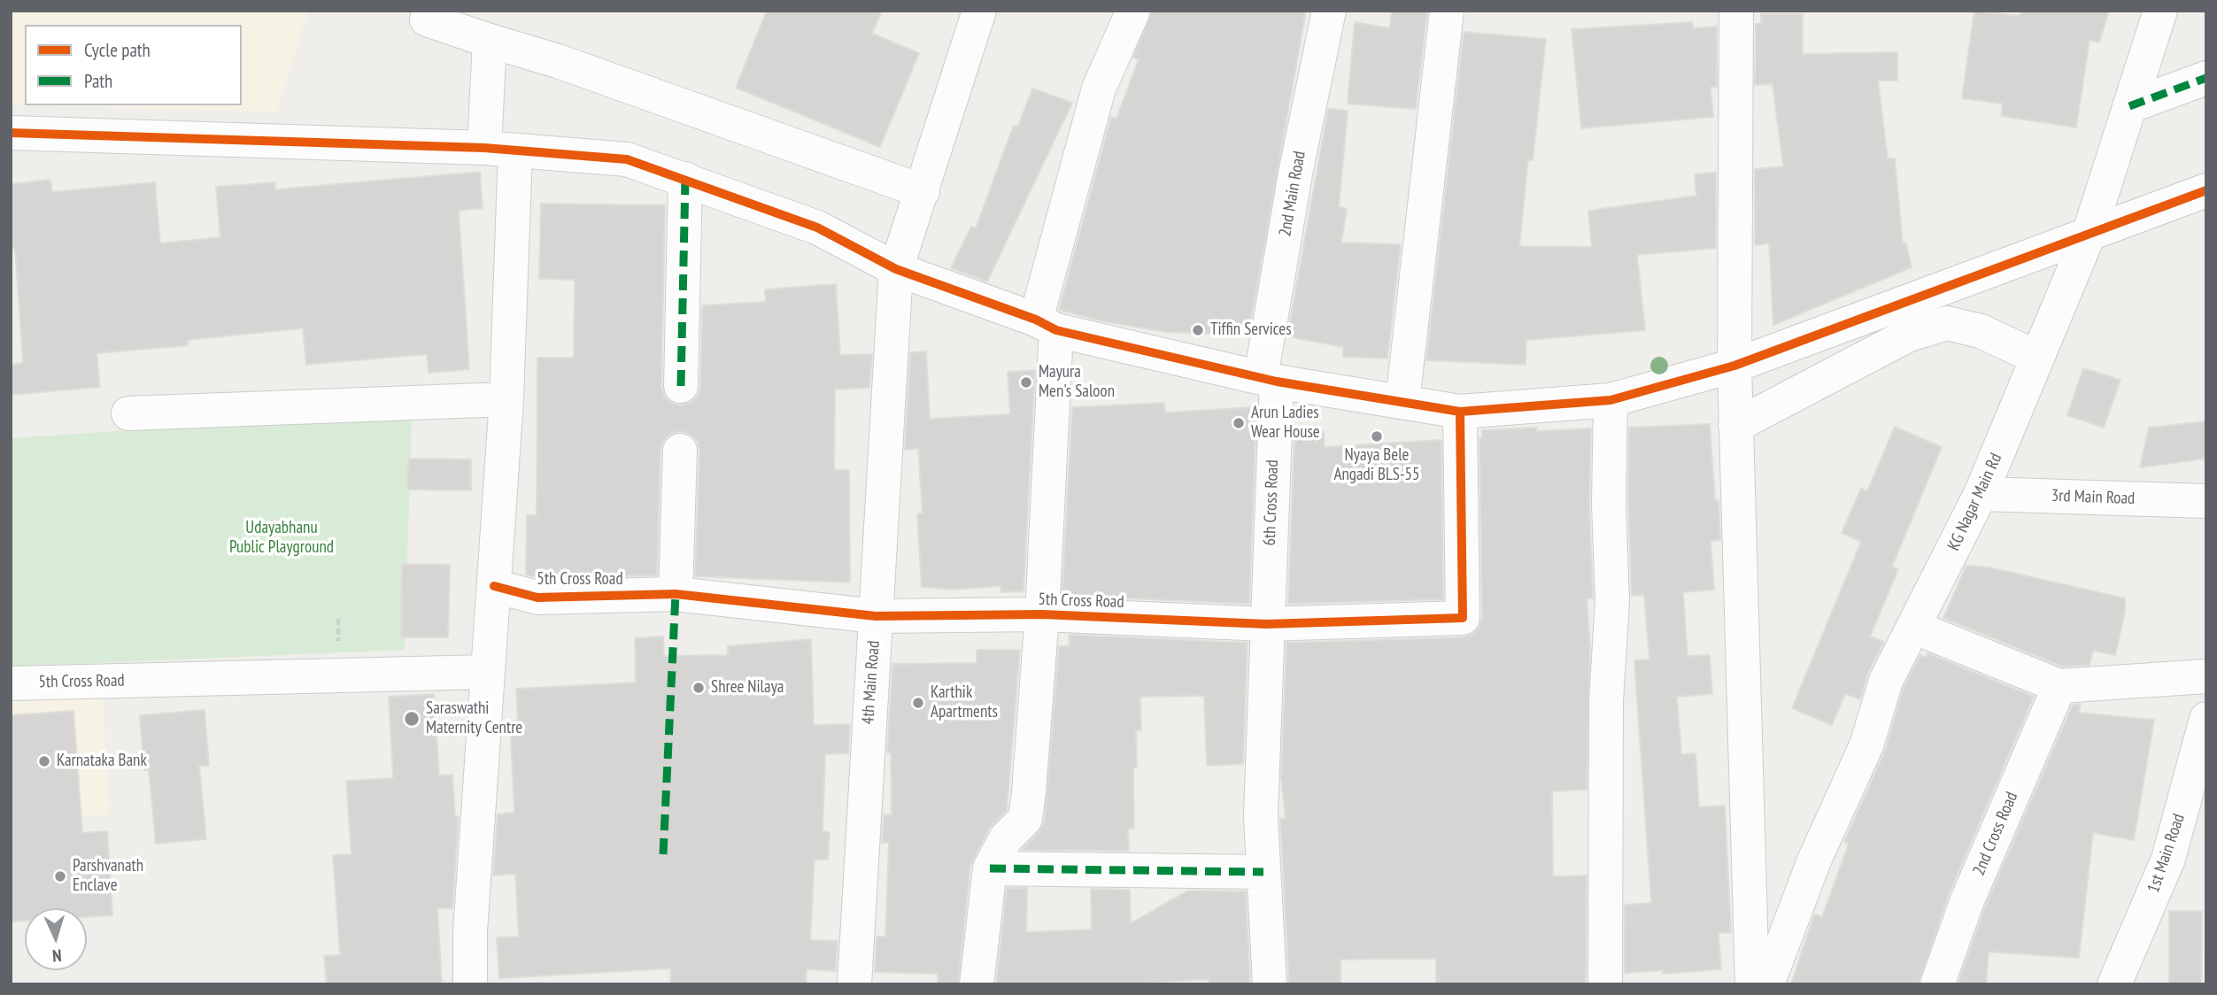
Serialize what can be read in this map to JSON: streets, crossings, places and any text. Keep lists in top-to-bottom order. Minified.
{"streets":{"street":["2nd Main Road","3rd Main Road","KG Nagar Main Rd","6th Cross Road","5th Cross Road","4th Main Road","2nd Cross Road","1st Main Road"]},"crossings":[["2nd Main Road","6th Cross Road"],["3rd Main Road","KG Nagar Main Rd"],["6th Cross Road","5th Cross Road"],["5th Cross Road","4th Main Road"]],"parks":["Udayabhanu Public Playground"],"places":["Tiffin Services","Mayura Men's Saloon","Arun Ladies Wear House","Nyaya Bele Angadi BLS-55","Shree Nilaya","Karthik Apartments","Saraswathi Maternity Centre","Karnataka Bank","Parshvanath Enclave"],"legend":["Cycle path","Path"],"north":"bottom"}
